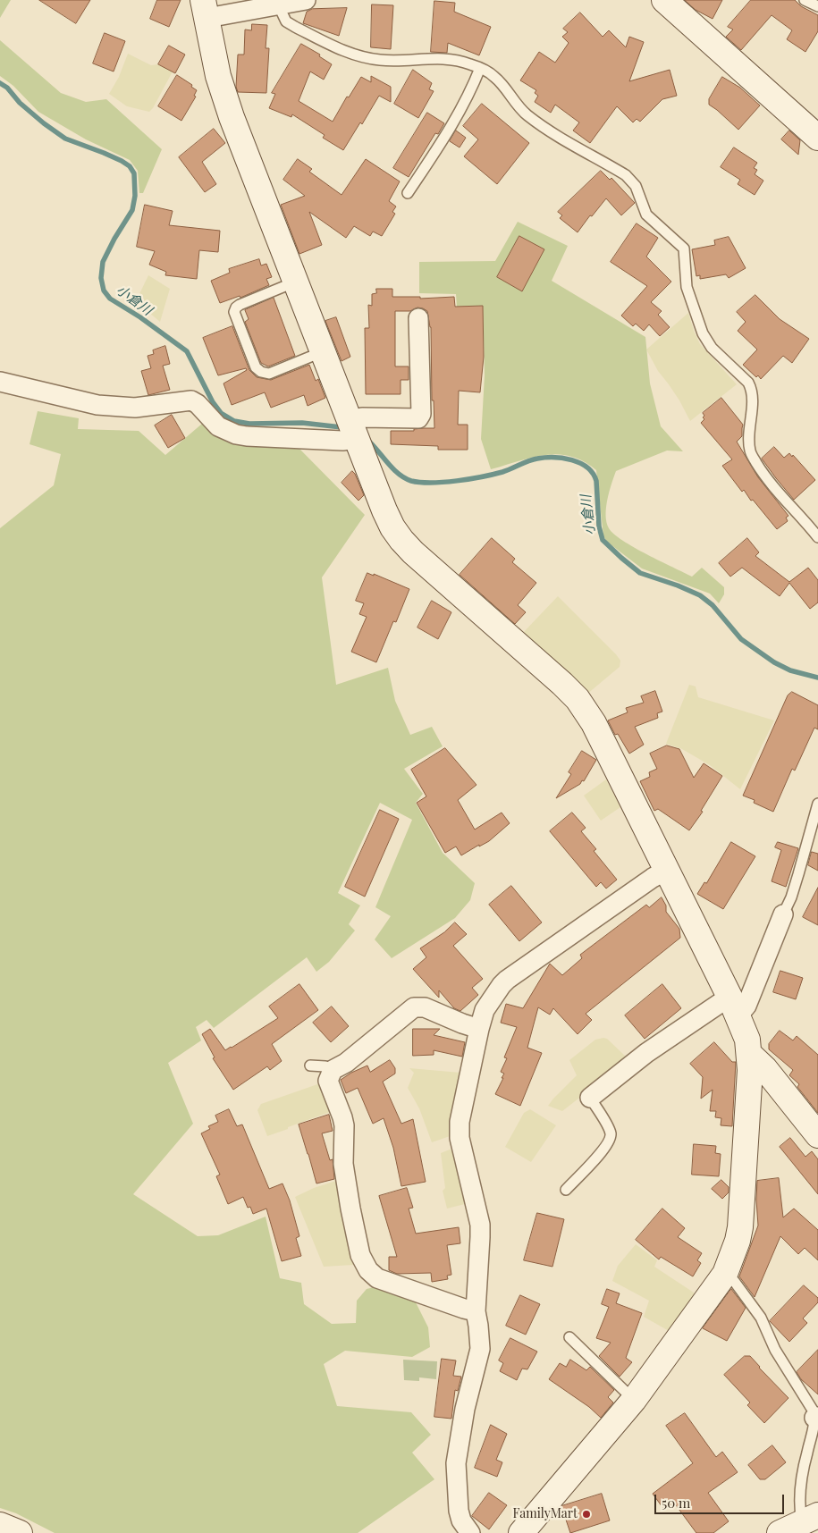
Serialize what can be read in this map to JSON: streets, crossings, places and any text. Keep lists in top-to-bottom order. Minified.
{"water":["小倉川"],"places":["FamilyMart"],"scale_bar":"50 m"}
